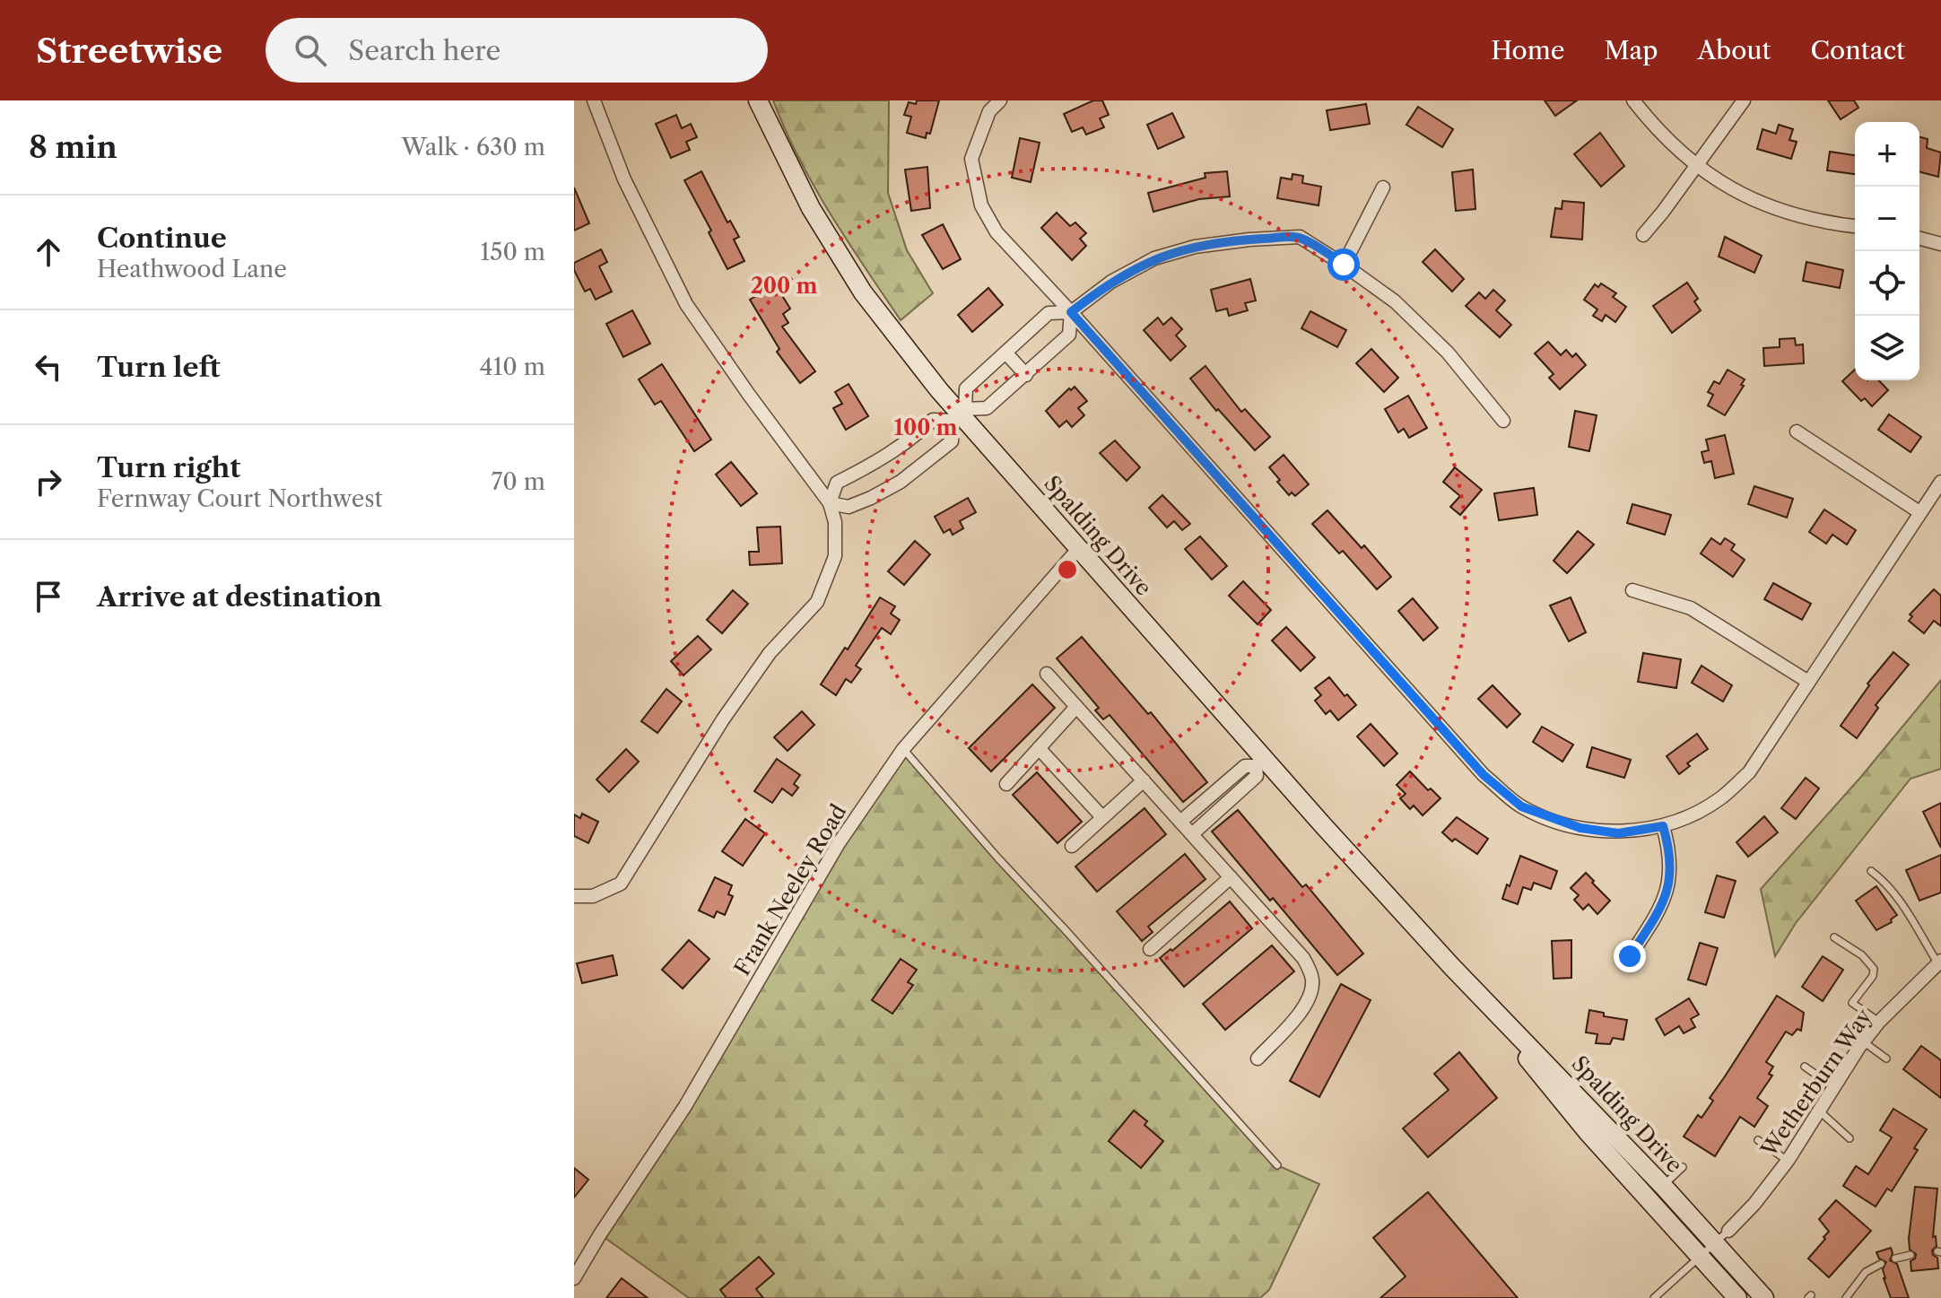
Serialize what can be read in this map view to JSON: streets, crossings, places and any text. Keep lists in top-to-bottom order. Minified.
{"streets":{"main road":["Spalding Drive"],"street":["Frank Neeley Road","Wetherburn Way"]},"crossings":[["Spalding Drive","Frank Neeley Road"]],"page":{"header":"Streetwise","search":"Search here","nav":["Home","Map","About","Contact"],"heading":["8 min","Walk · 630 m"],"map_buttons":["+","−"],"list":[["Continue","Heathwood Lane","150 m"],["Turn left","410 m"],["Turn right","Fernway Court Northwest","70 m"],"Arrive at destination"]},"rings":["200 m","100 m"]}
